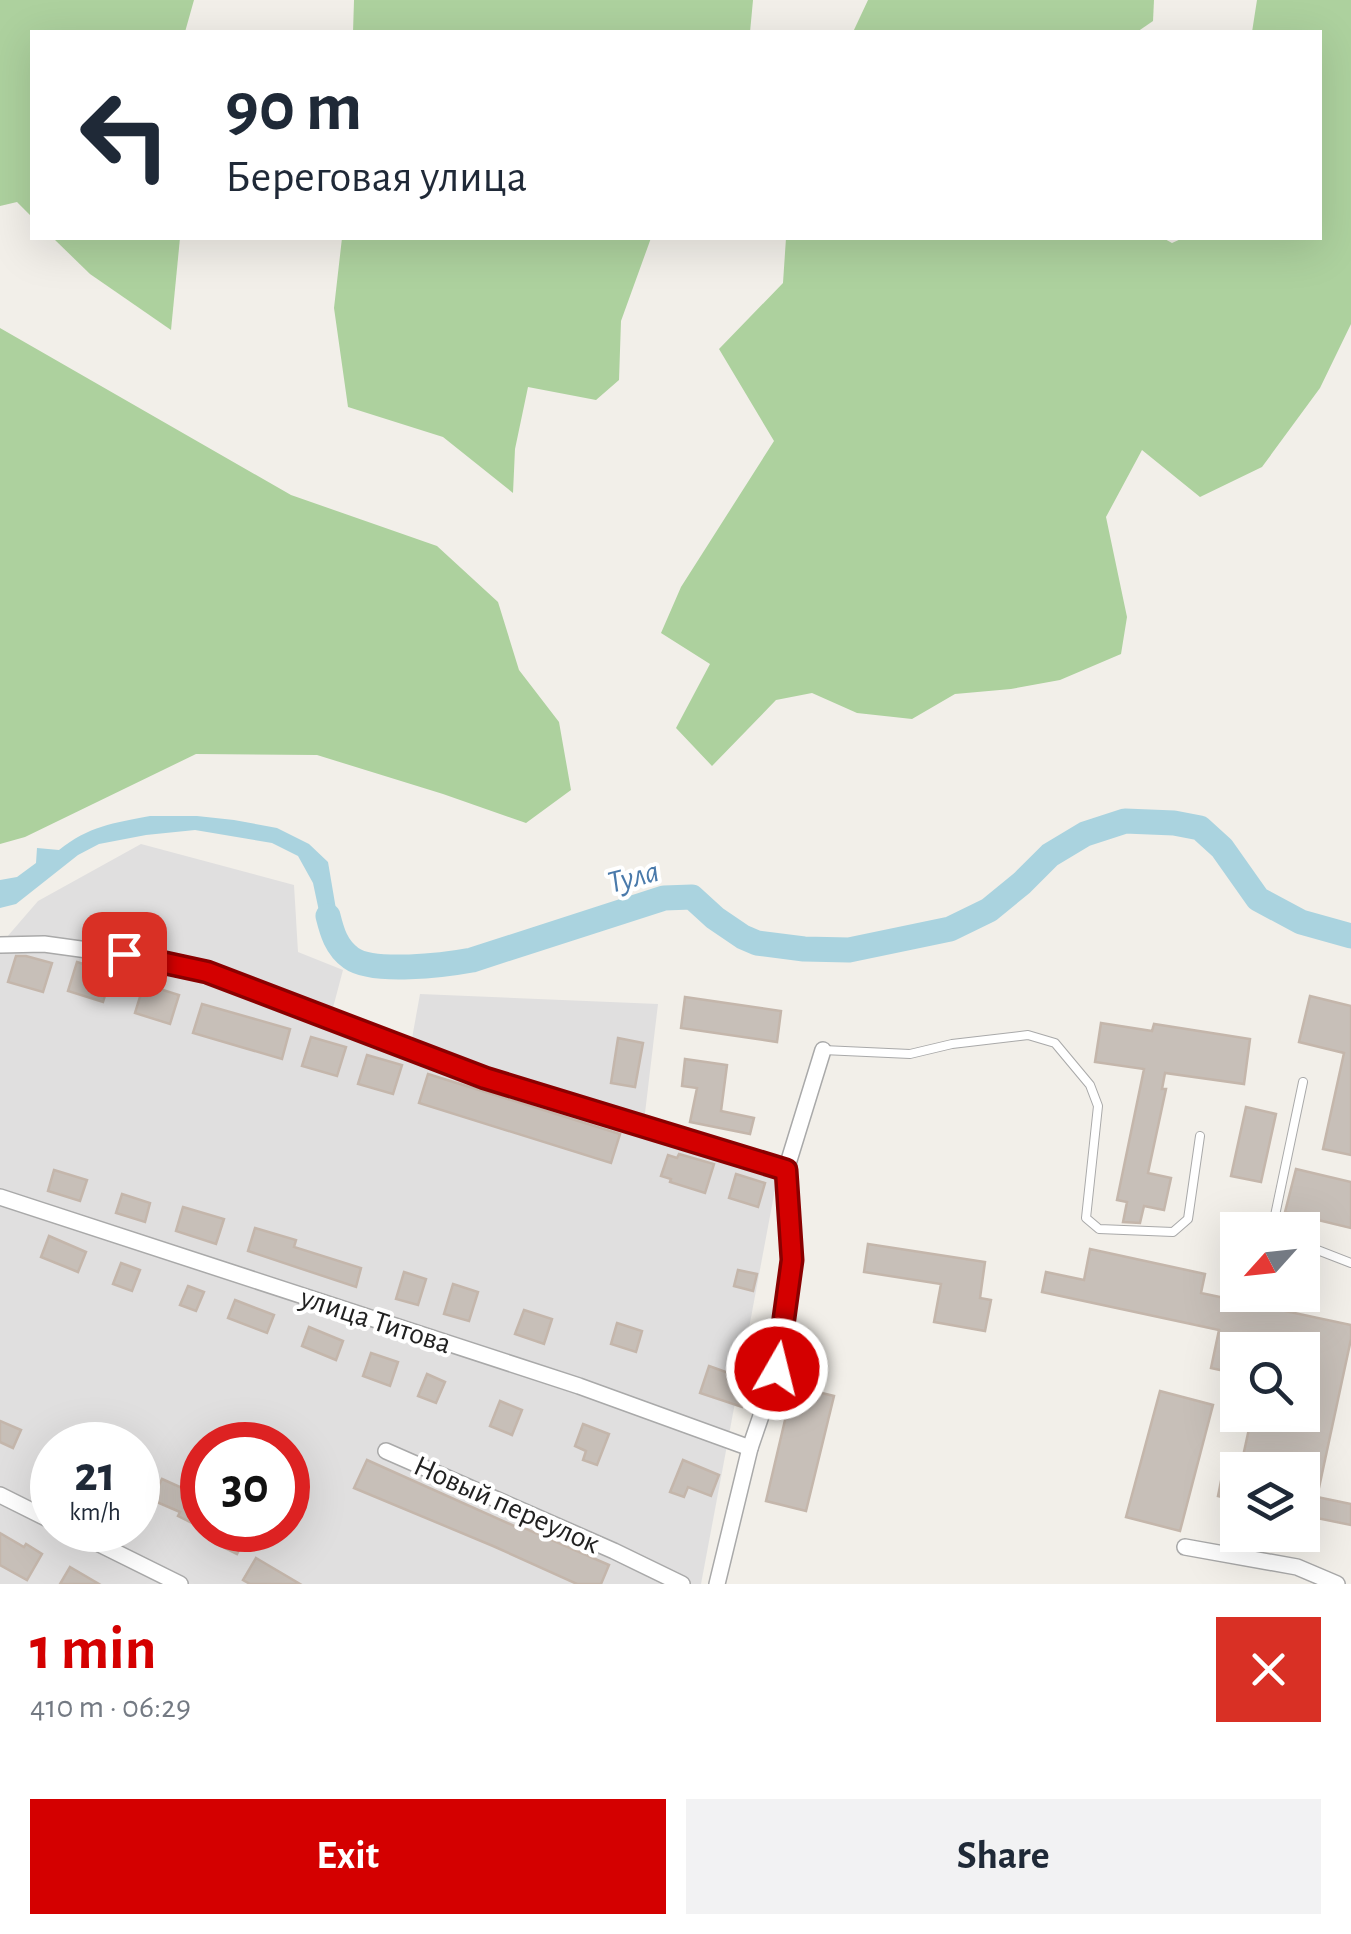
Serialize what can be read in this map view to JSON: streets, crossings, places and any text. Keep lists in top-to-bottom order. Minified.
{"streets":{"street":["улица Титова","Новый переулок"]},"water":["Тула"],"north":"bottom left","page":{"turn":["90 m","Береговая улица"],"speed":"21 km/h","limit":"30","heading":["1 min","410 m · 06:29"],"buttons":["Exit","Share"]}}
